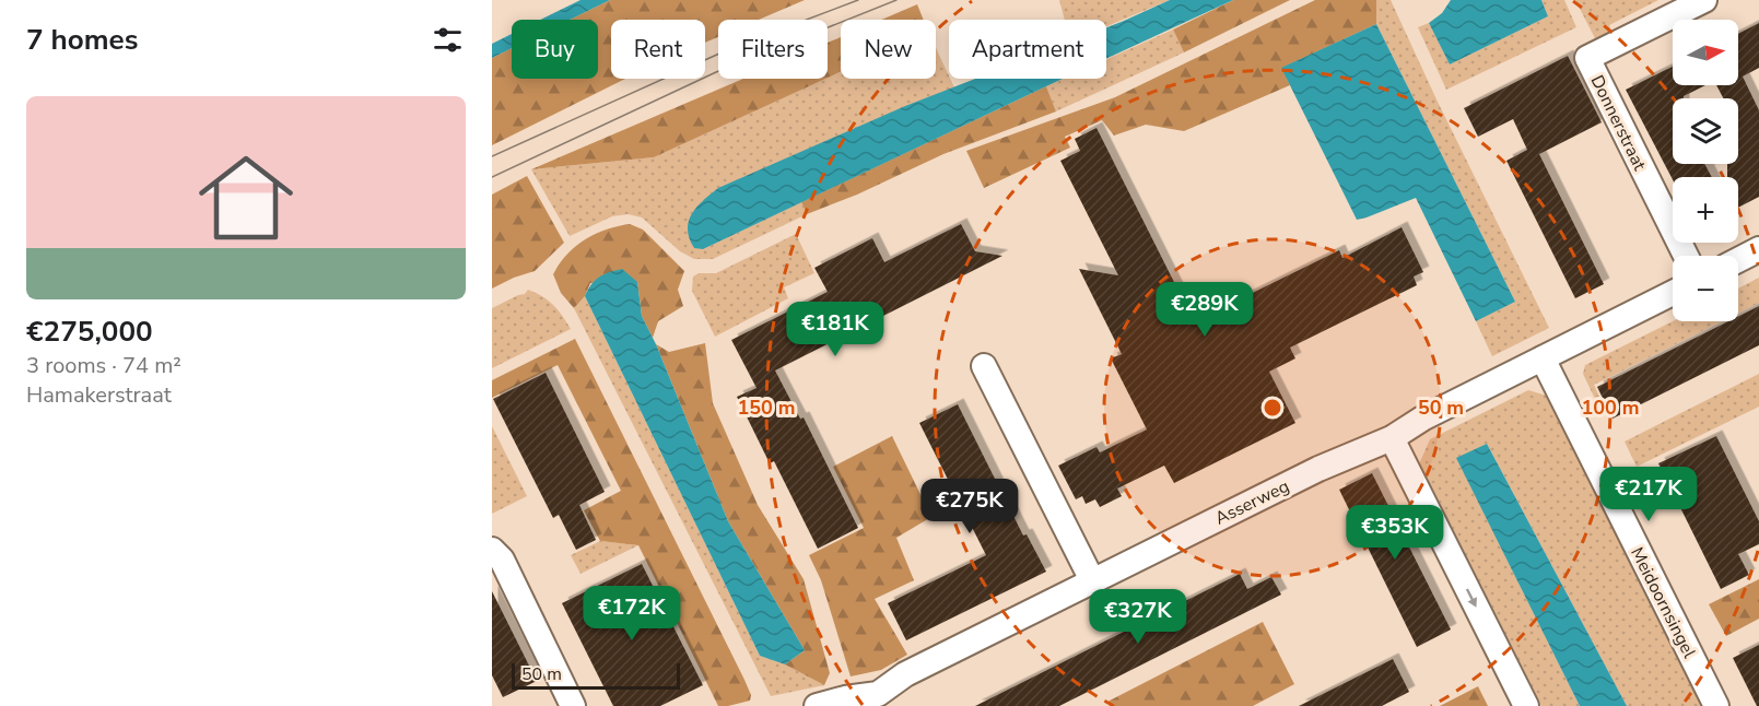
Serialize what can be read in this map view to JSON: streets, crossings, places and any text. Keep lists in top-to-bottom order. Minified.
{"streets":{"street":["Donnerstraat","Asserweg","Meidoornsingel"]},"crossings":[["Asserweg","Meidoornsingel"]],"scale_bar":"50 m","north":"right","page":{"heading":"7 homes","map_buttons":["+","−"],"chip":["Buy","Rent","Filters","New","Apartment"],"list":[{"name":"€275,000","note":"3 rooms · 74 m² · Hamakerstraat"}],"price":["€289K","€181K","€217K","€275K","€353K","€172K","€327K"],"scale":"50 m"},"rings":["50 m","100 m","150 m"]}
